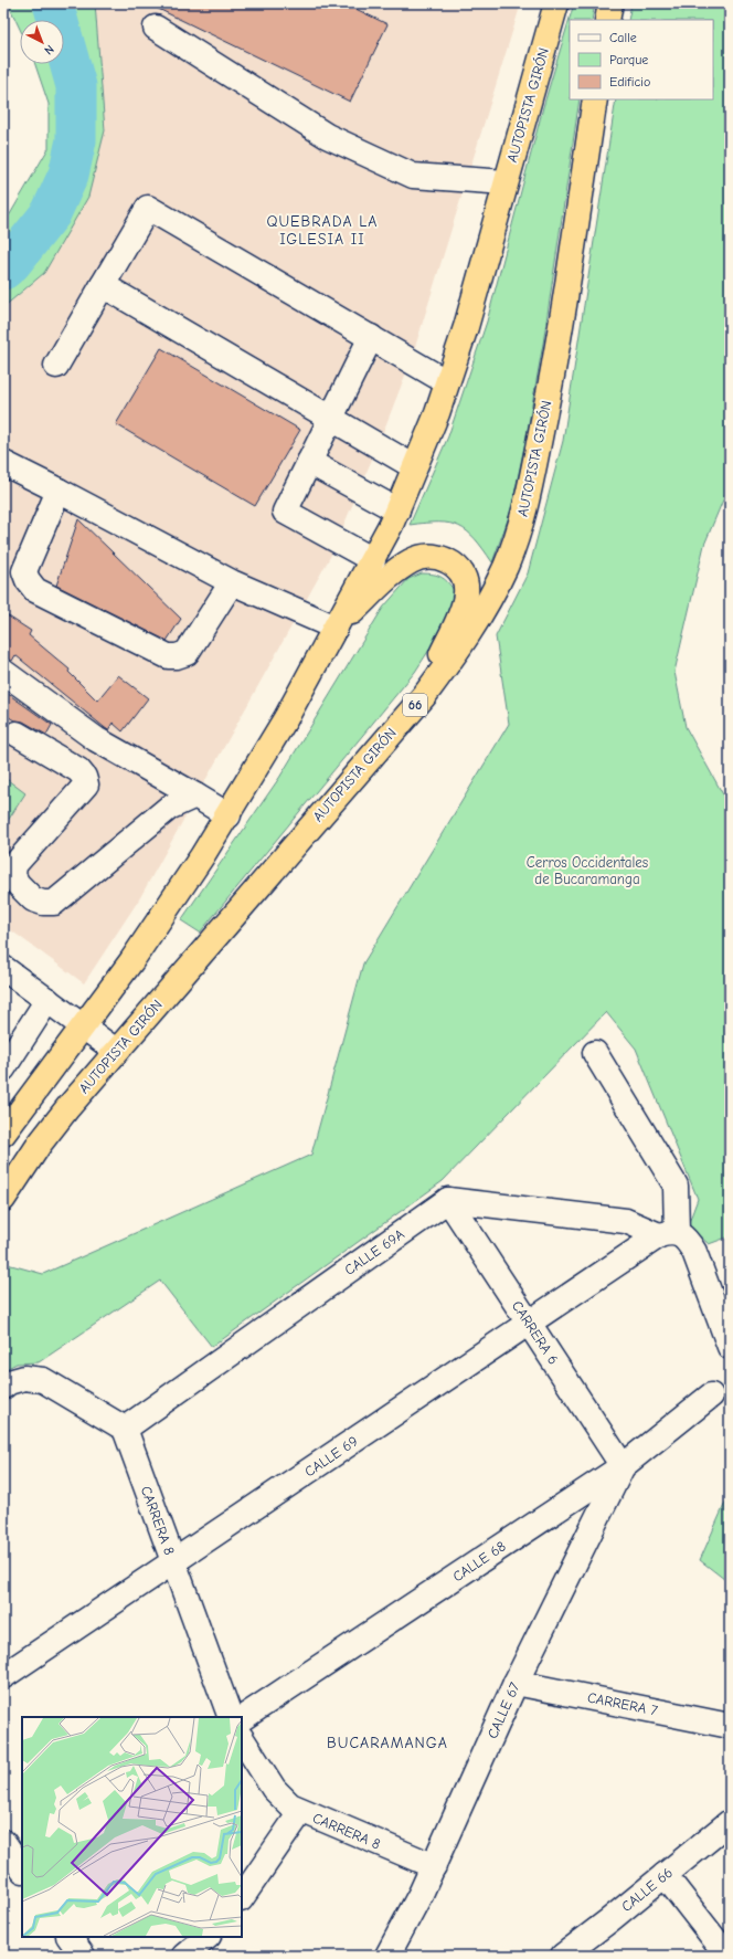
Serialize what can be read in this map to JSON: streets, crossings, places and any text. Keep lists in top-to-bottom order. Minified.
{"streets":{"highway":["AUTOPISTA GIRÓN","66"],"street":["CALLE 69A","CARRERA 6","CALLE 69","CARRERA 8","CALLE 68","CARRERA 7","CALLE 67","CALLE 66"]},"crossings":[["CALLE 69A","CARRERA 6"],["CALLE 69A","CARRERA 8"],["CARRERA 6","CALLE 69"],["CARRERA 6","CALLE 68"],["CARRERA 6","CALLE 67"],["CALLE 69","CARRERA 8"],["CARRERA 8","CALLE 67"],["CALLE 68","CALLE 67"],["CARRERA 7","CALLE 67"]],"districts":["QUEBRADA LA IGLESIA II","BUCARAMANGA"],"parks":["Cerros Occidentales de Bucaramanga"],"legend":["Calle","Parque","Edificio"],"north":"bottom right"}
